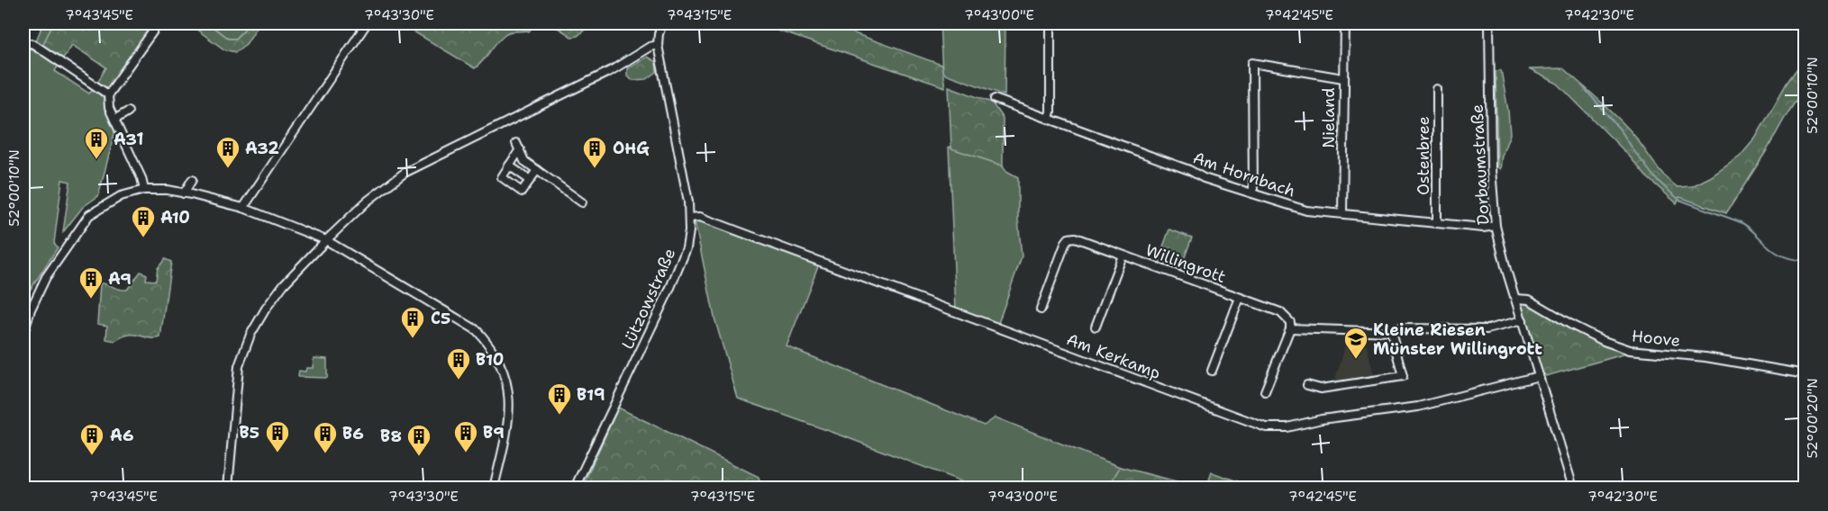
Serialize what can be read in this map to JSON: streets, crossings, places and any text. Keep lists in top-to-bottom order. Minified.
{"streets":{"street":["Nieland","Ostenbree","Dorbaumstraße","Am Hornbach","Willingrott","Lützowstraße","Hoove","Am Kerkamp"]},"crossings":[["Nieland","Am Hornbach"],["Ostenbree","Am Hornbach"],["Dorbaumstraße","Am Hornbach"],["Dorbaumstraße","Hoove"],["Dorbaumstraße","Am Kerkamp"],["Lützowstraße","Am Kerkamp"]],"places":{"building":["A31","A32","OHG","A10","A9","C5","B10","B19","B5","B9","B6","A6","B8"],"school or university":["Kleine Riesen Münster Willingrott"]},"coordinates":["7°43'45\"E","7°43'30\"E","7°43'15\"E","7°43'00\"E","7°42'45\"E","7°42'30\"E","52°00'10\"N","52°00'20\"N"]}
